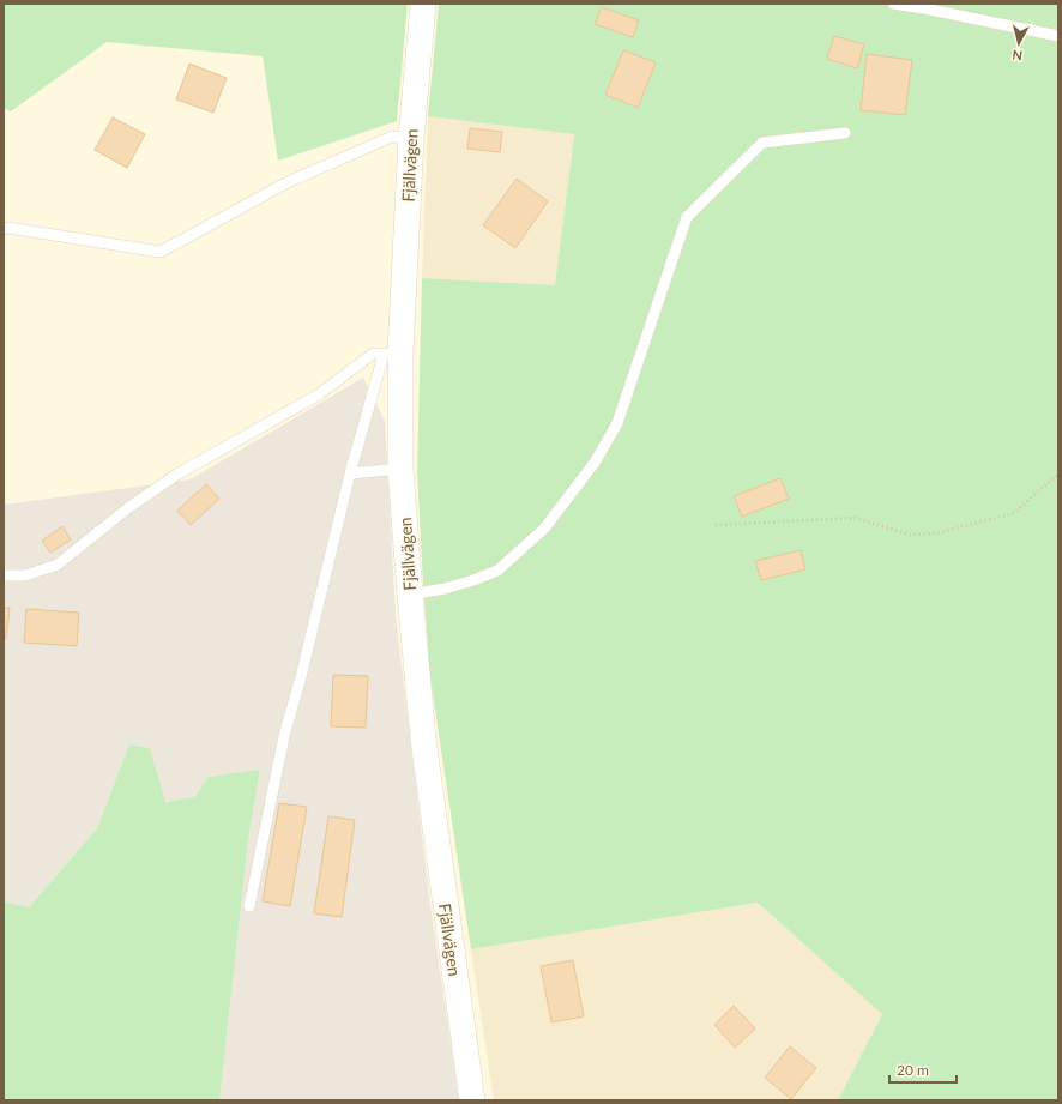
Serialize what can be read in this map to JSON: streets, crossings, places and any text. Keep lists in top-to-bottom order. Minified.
{"streets":{"street":["Fjällvägen"]},"scale_bar":"20 m","north":"bottom"}
